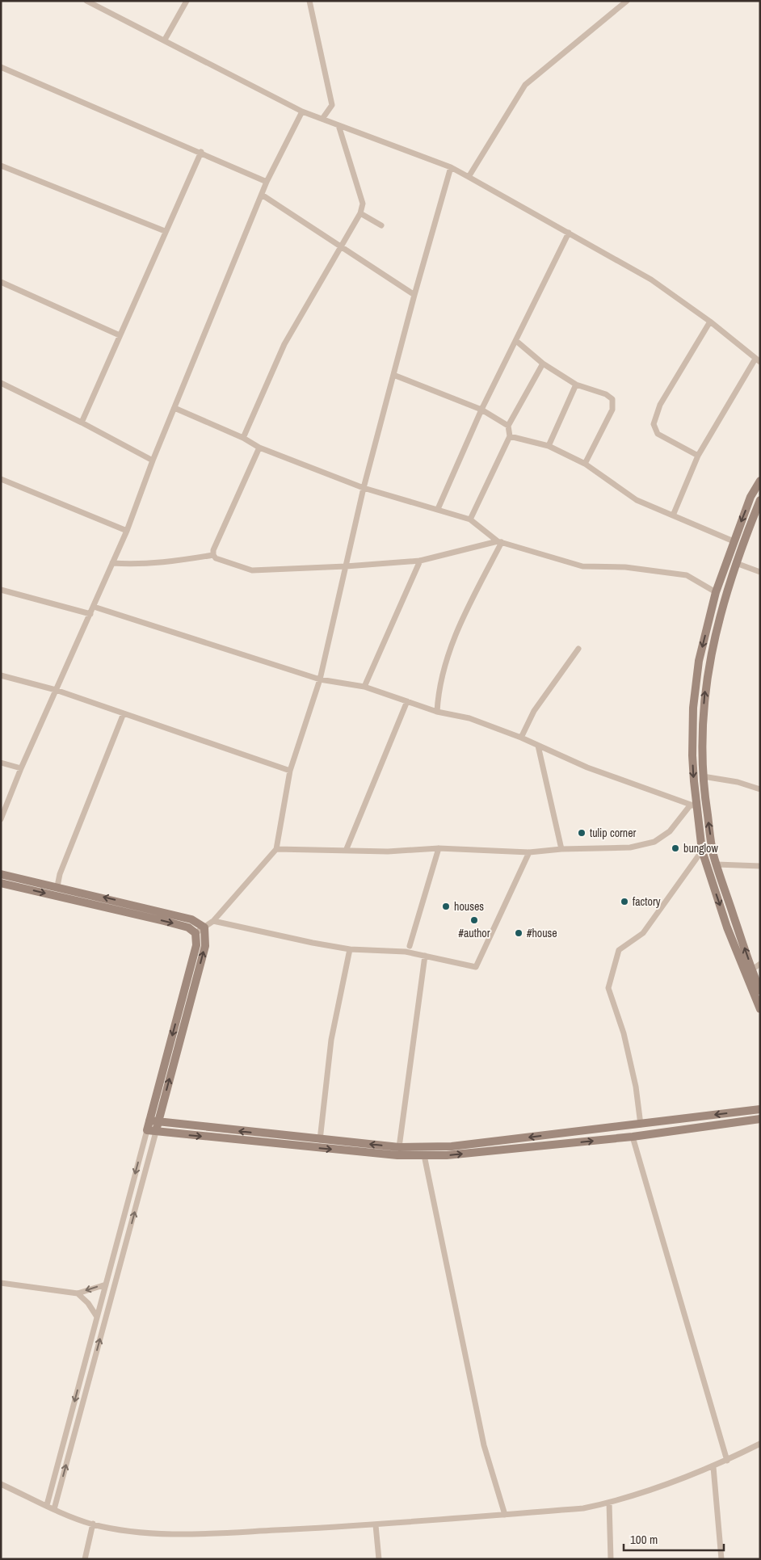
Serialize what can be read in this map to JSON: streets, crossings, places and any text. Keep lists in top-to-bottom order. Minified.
{"places":["tulip corner","bunglow","factory","houses","#author","#house"],"scale_bar":"100 m"}
